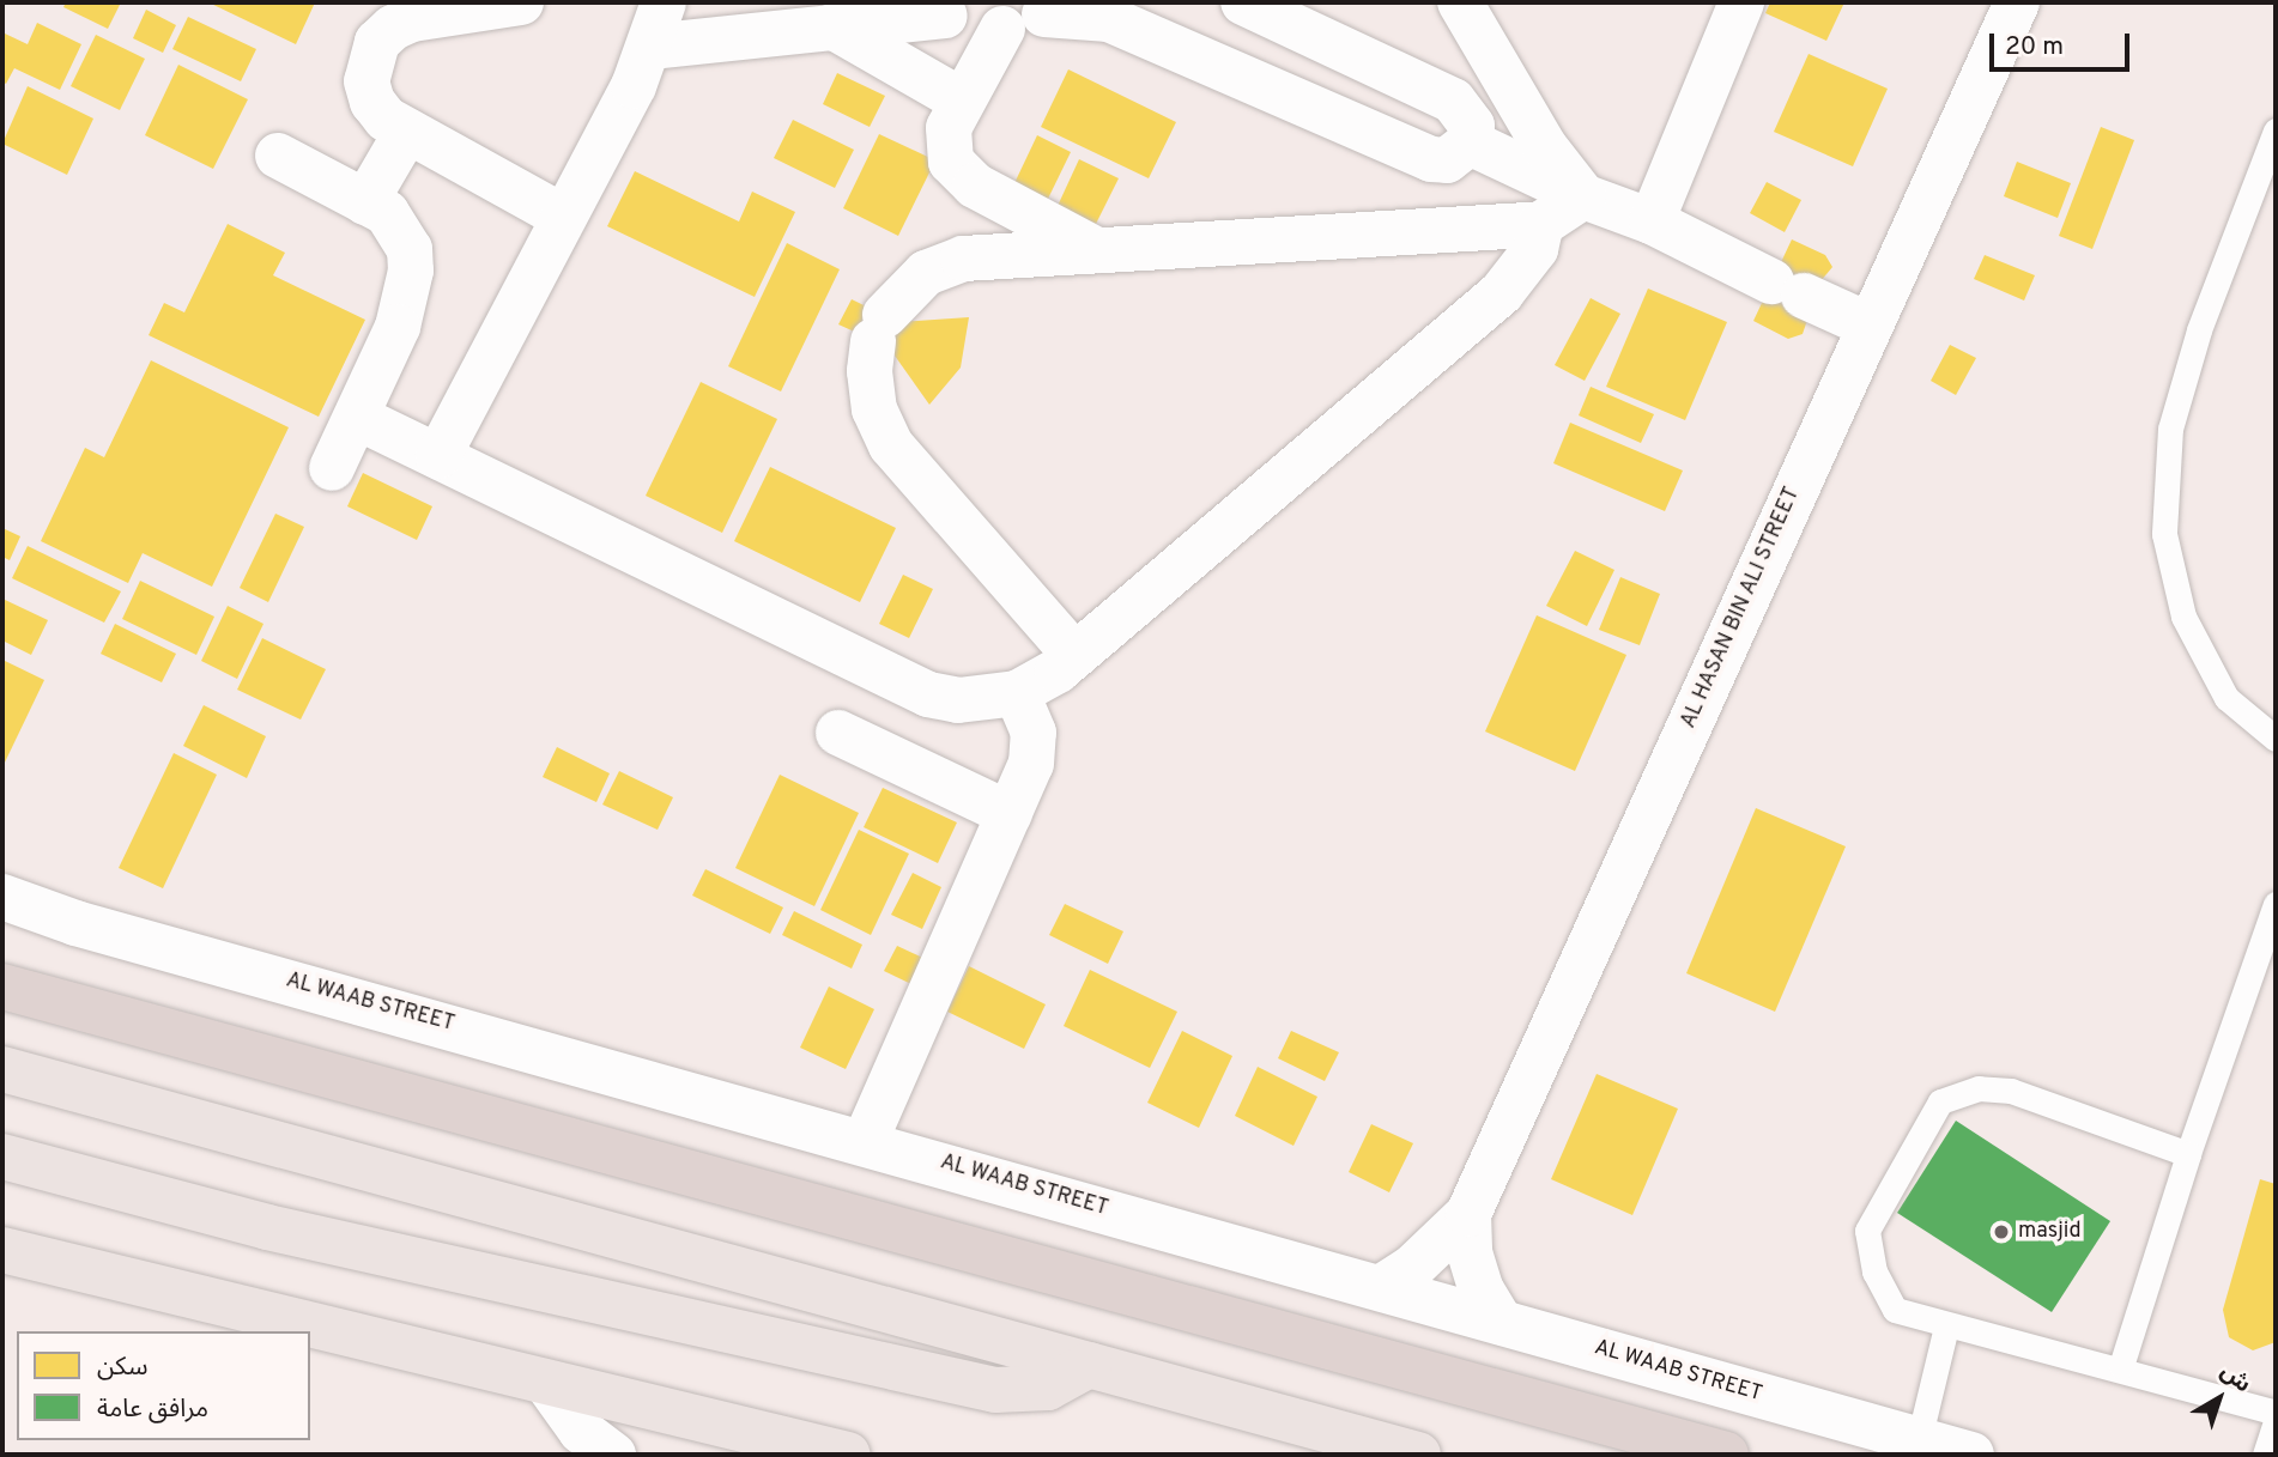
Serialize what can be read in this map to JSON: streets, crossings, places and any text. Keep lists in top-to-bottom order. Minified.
{"streets":{"street":["AL HASAN BIN ALI STREET","AL WAAB STREET"]},"crossings":[["AL HASAN BIN ALI STREET","AL WAAB STREET"]],"places":["masjid"],"legend":["سكن","مرافق عامة"],"scale_bar":"20 m","north":"top right"}
